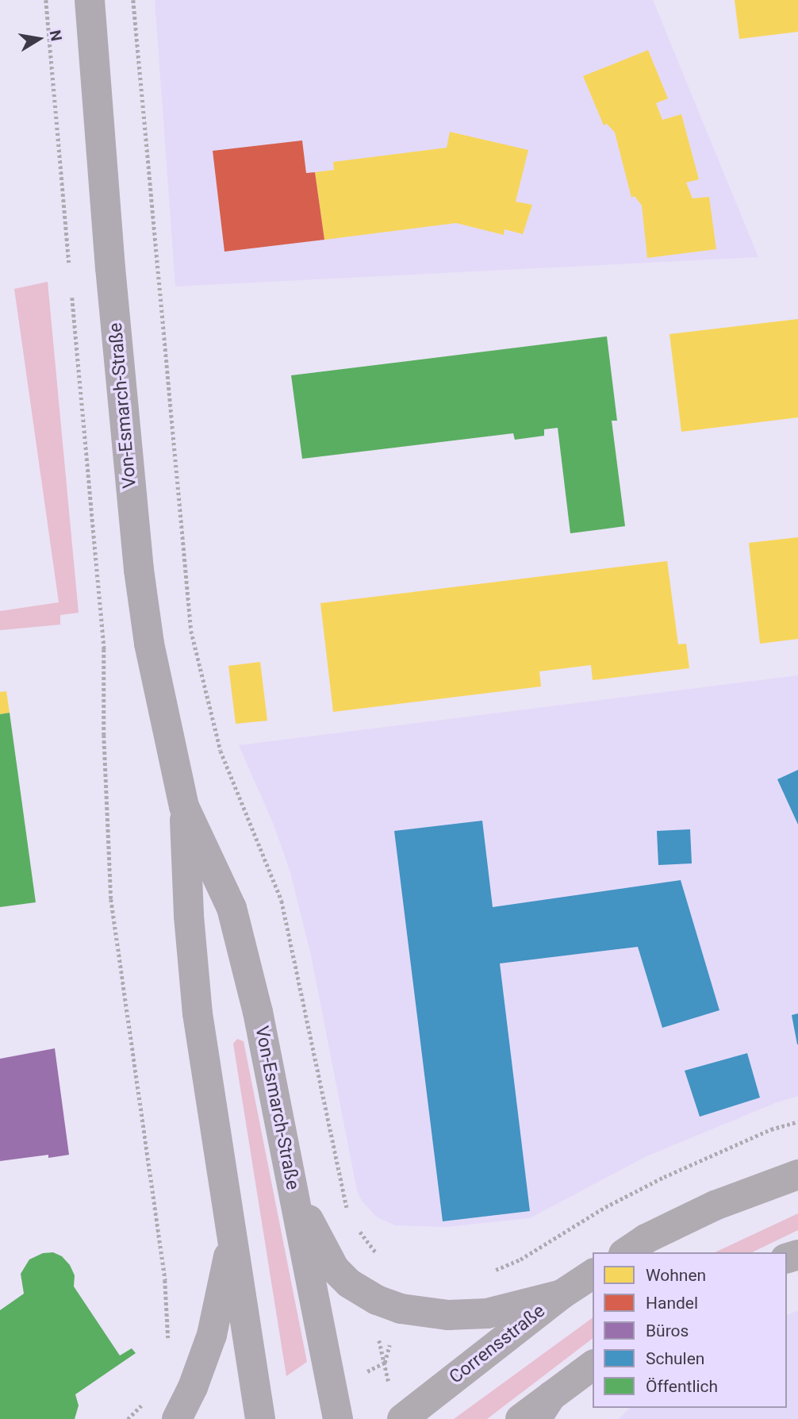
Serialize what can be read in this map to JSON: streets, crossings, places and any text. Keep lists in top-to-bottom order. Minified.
{"streets":{"main road":["Von-Esmarch-Straße"],"street":["Corrensstraße"]},"legend":["Wohnen","Handel","Büros","Schulen","Öffentlich"],"north":"right"}
